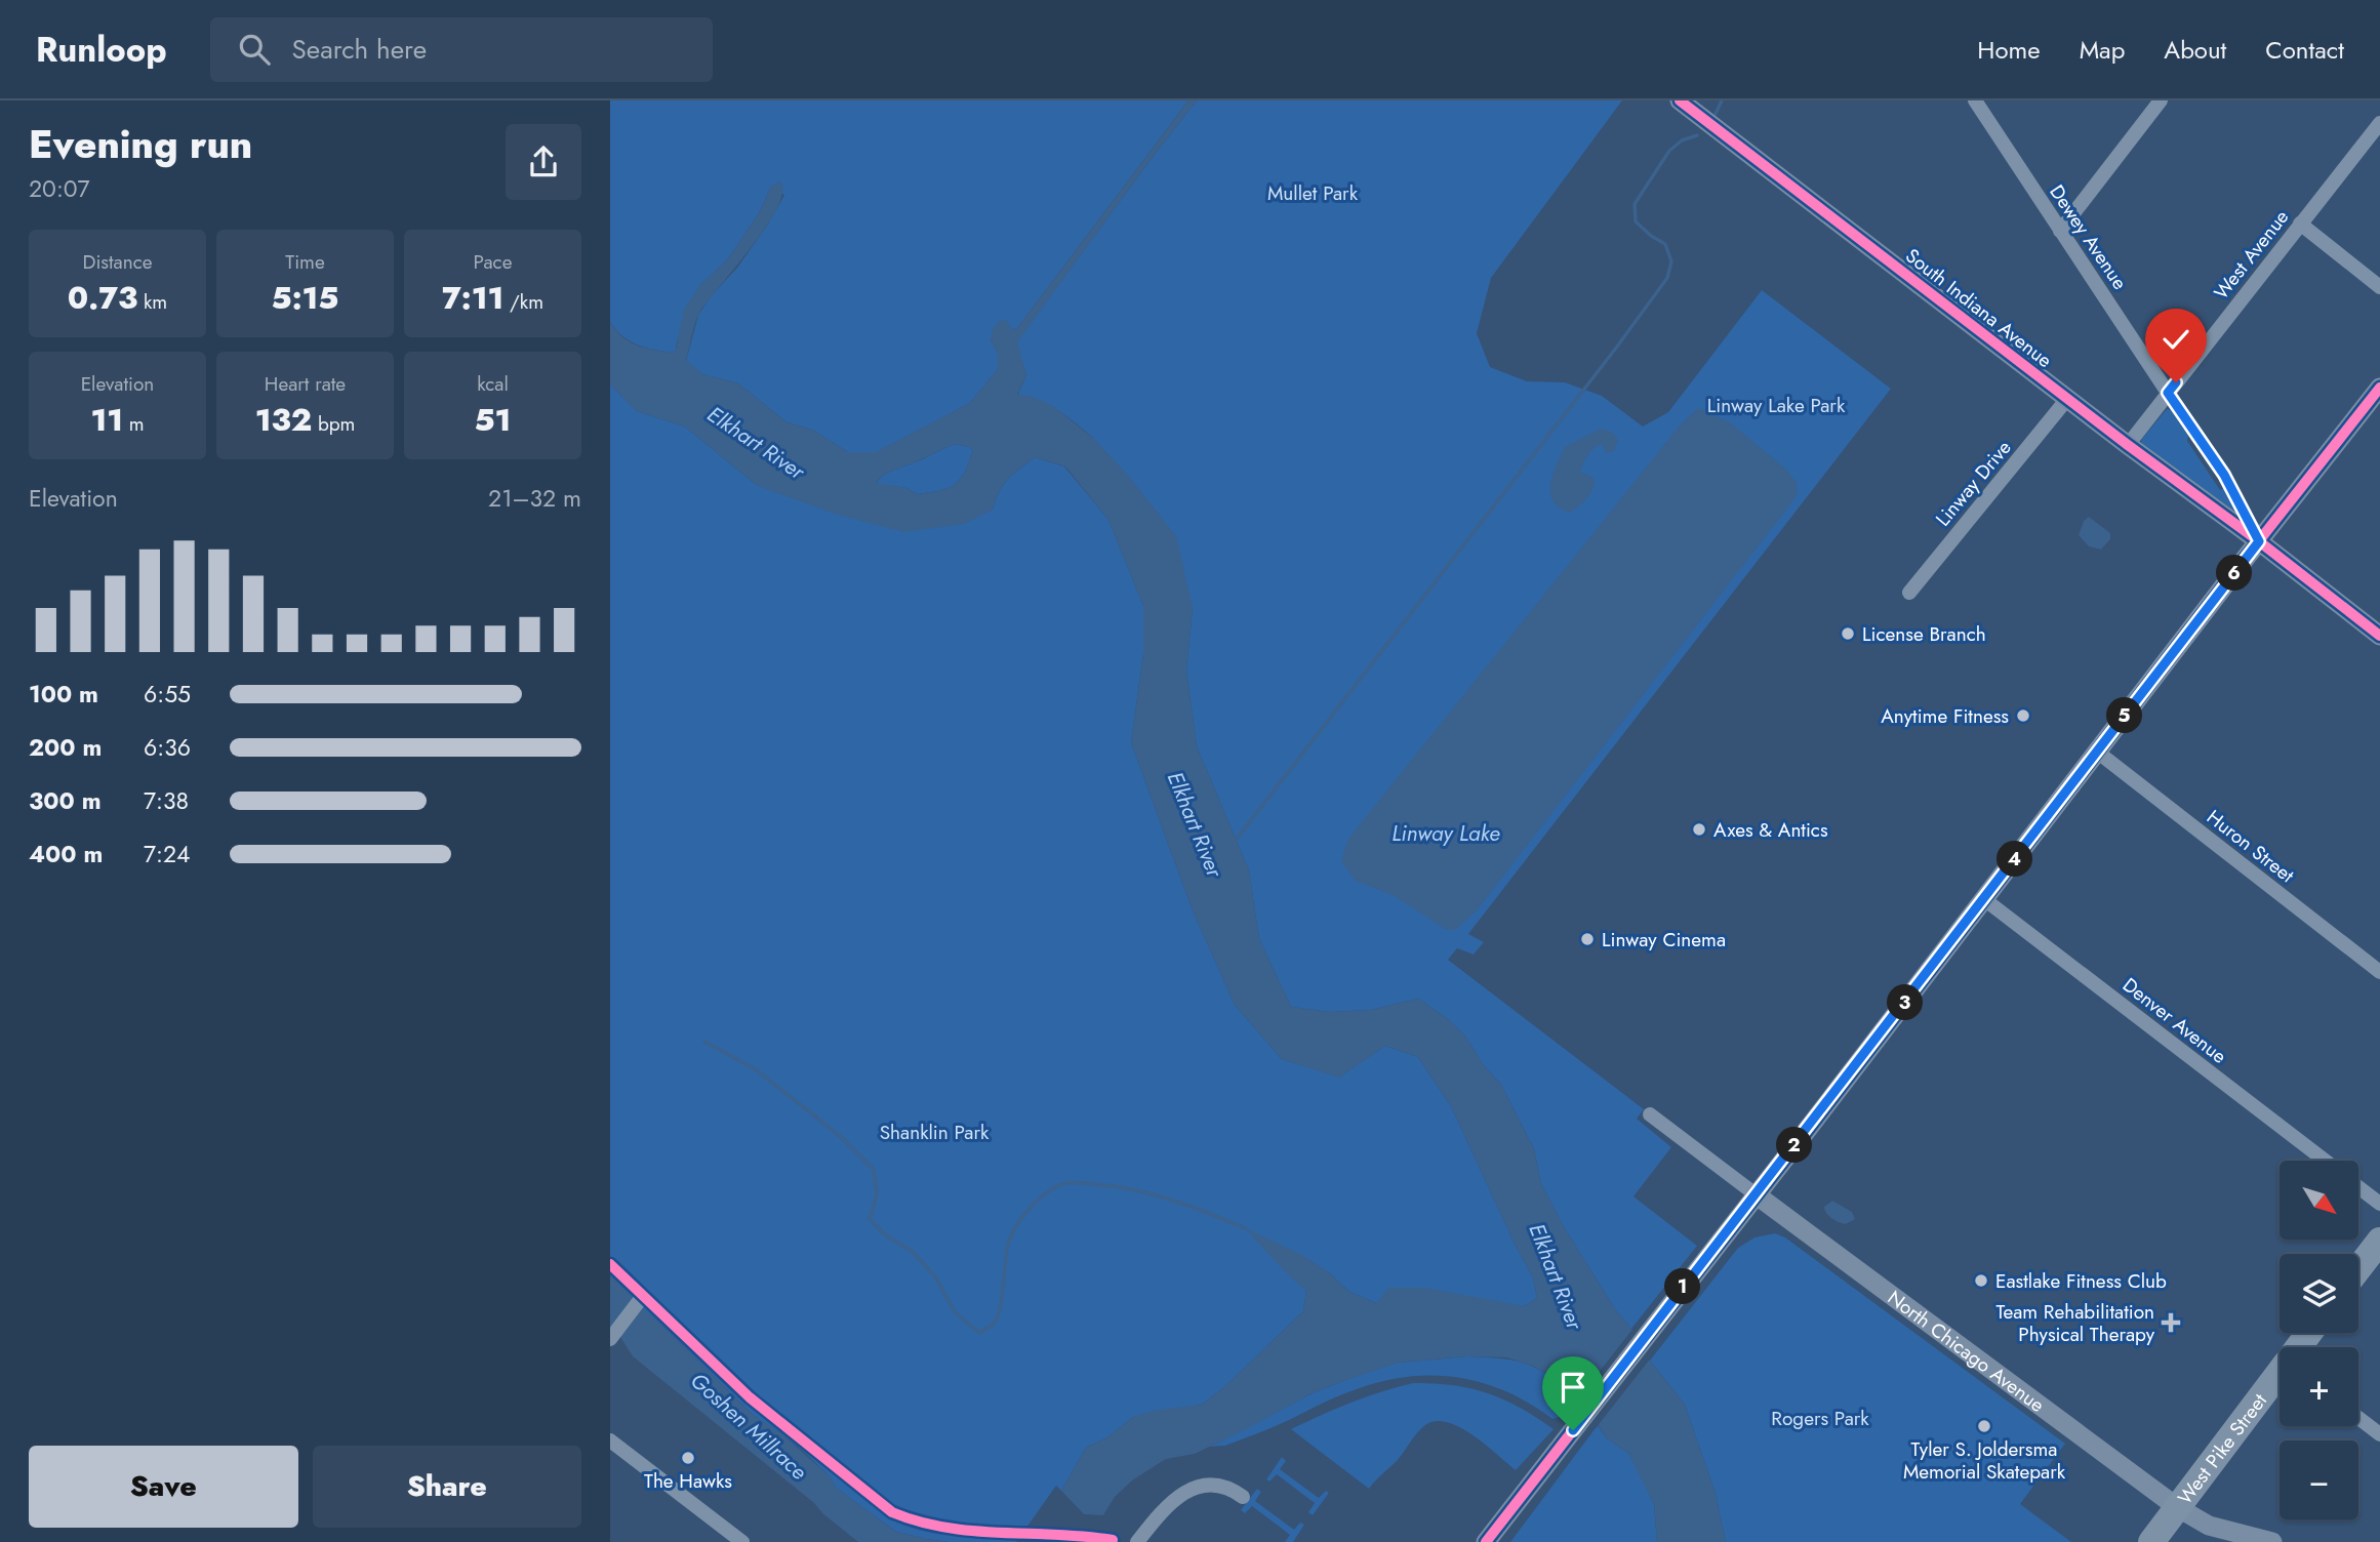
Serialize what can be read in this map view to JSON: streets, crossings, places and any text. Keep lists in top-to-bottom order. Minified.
{"streets":{"highway":["West Pike Street"],"street":["Dewey Avenue","West Avenue","South Indiana Avenue","Linway Drive","Huron Street","Denver Avenue","North Chicago Avenue"]},"crossings":[["Dewey Avenue","West Avenue"],["Dewey Avenue","South Indiana Avenue"],["West Avenue","South Indiana Avenue"],["South Indiana Avenue","Linway Drive"],["North Chicago Avenue","West Pike Street"]],"water":["Elkhart River","Linway Lake","Goshen Millrace"],"parks":["Mullet Park","Linway Lake Park","Shanklin Park","Rogers Park"],"places":{"other":["License Branch","Anytime Fitness","Axes & Antics","Linway Cinema","Eastlake Fitness Club","Tyler S. Joldersma Memorial Skatepark","The Hawks"],"health":["Team Rehabilitation Physical Therapy"]},"north":"bottom right","page":{"header":"Runloop","search":"Search here","nav":["Home","Map","About","Contact"],"heading":["Evening run","20:07"],"stats":[["Distance","0.73 km"],["Time","5:15"],["Pace","7:11 /km"],["Elevation","11 m"],["Heart rate","132 bpm"],["kcal","51"]],"chart":["Elevation","21–32 m"],"pins":["6","5","4","3","2","1"],"list":[{"name":"100 m","note":"6:55"},{"name":"200 m","note":"6:36"},{"name":"300 m","note":"7:38"},{"name":"400 m","note":"7:24"}],"map_buttons":["+","−"],"buttons":["Save","Share"]}}
